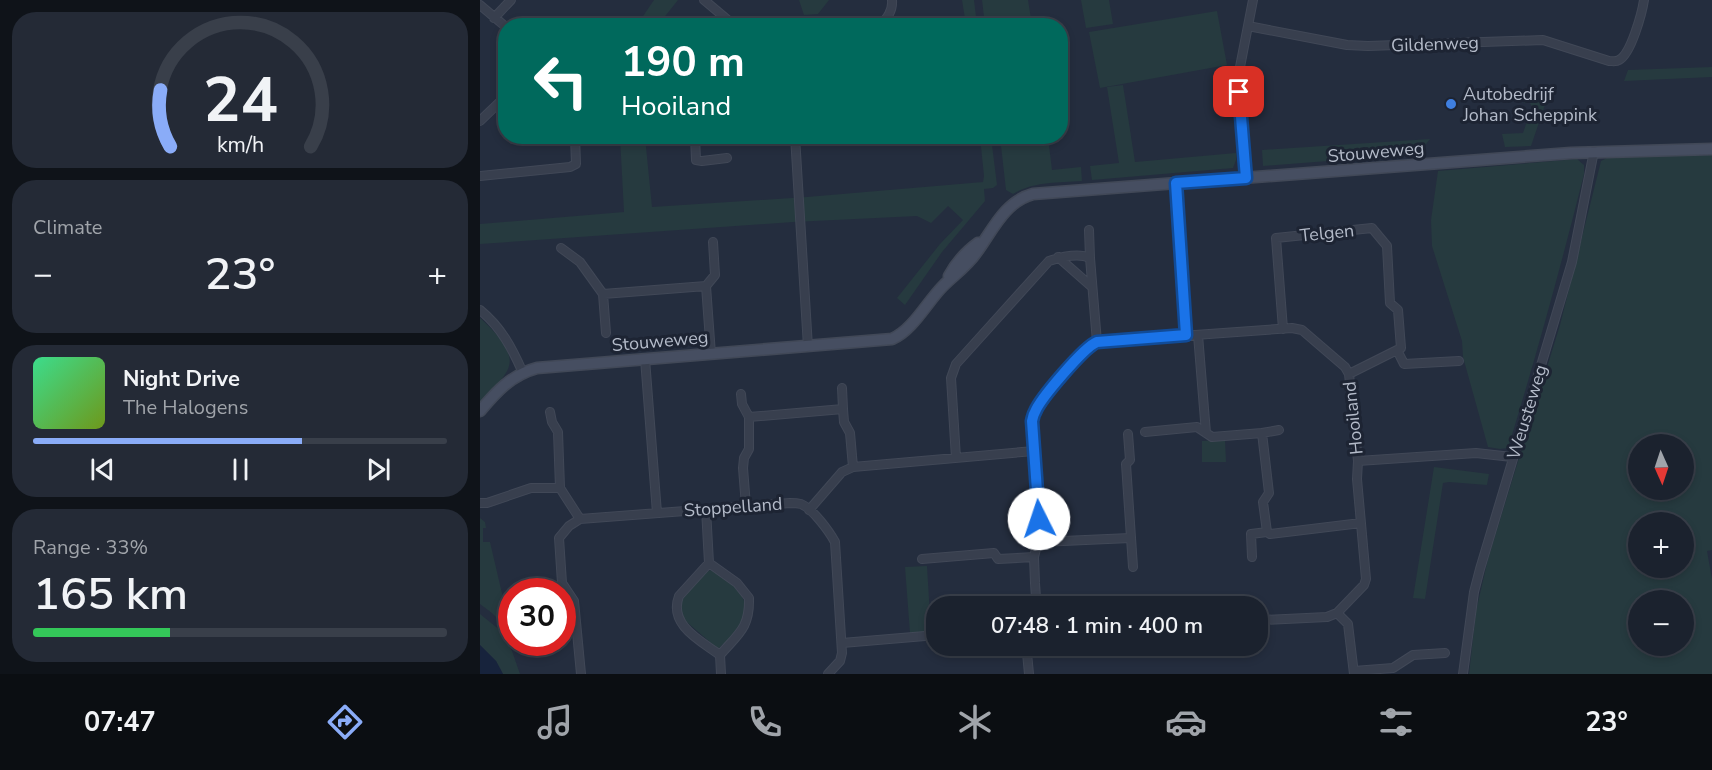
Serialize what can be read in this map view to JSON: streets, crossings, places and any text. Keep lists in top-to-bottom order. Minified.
{"streets":{"main road":["Stouweweg"],"street":["Gildenweg","Telgen","Weusteweg","Hooiland","Stoppelland"]},"crossings":[["Stouweweg","Weusteweg"],["Telgen","Hooiland"]],"places":["Autobedrijf Johan Scheppink"],"north":"bottom","page":{"turn":["190 m","Hooiland"],"tile":["Climate",["Range · 33%","165 km"]],"heat":["−","23°","+"],"song":["Night Drive","The Halogens"],"map_buttons":["+","−"],"limit":"30","trip":"07:48 · 1 min · 400 m","tabs":["07:47","23°"],"gauge":["24","km/h"]}}
